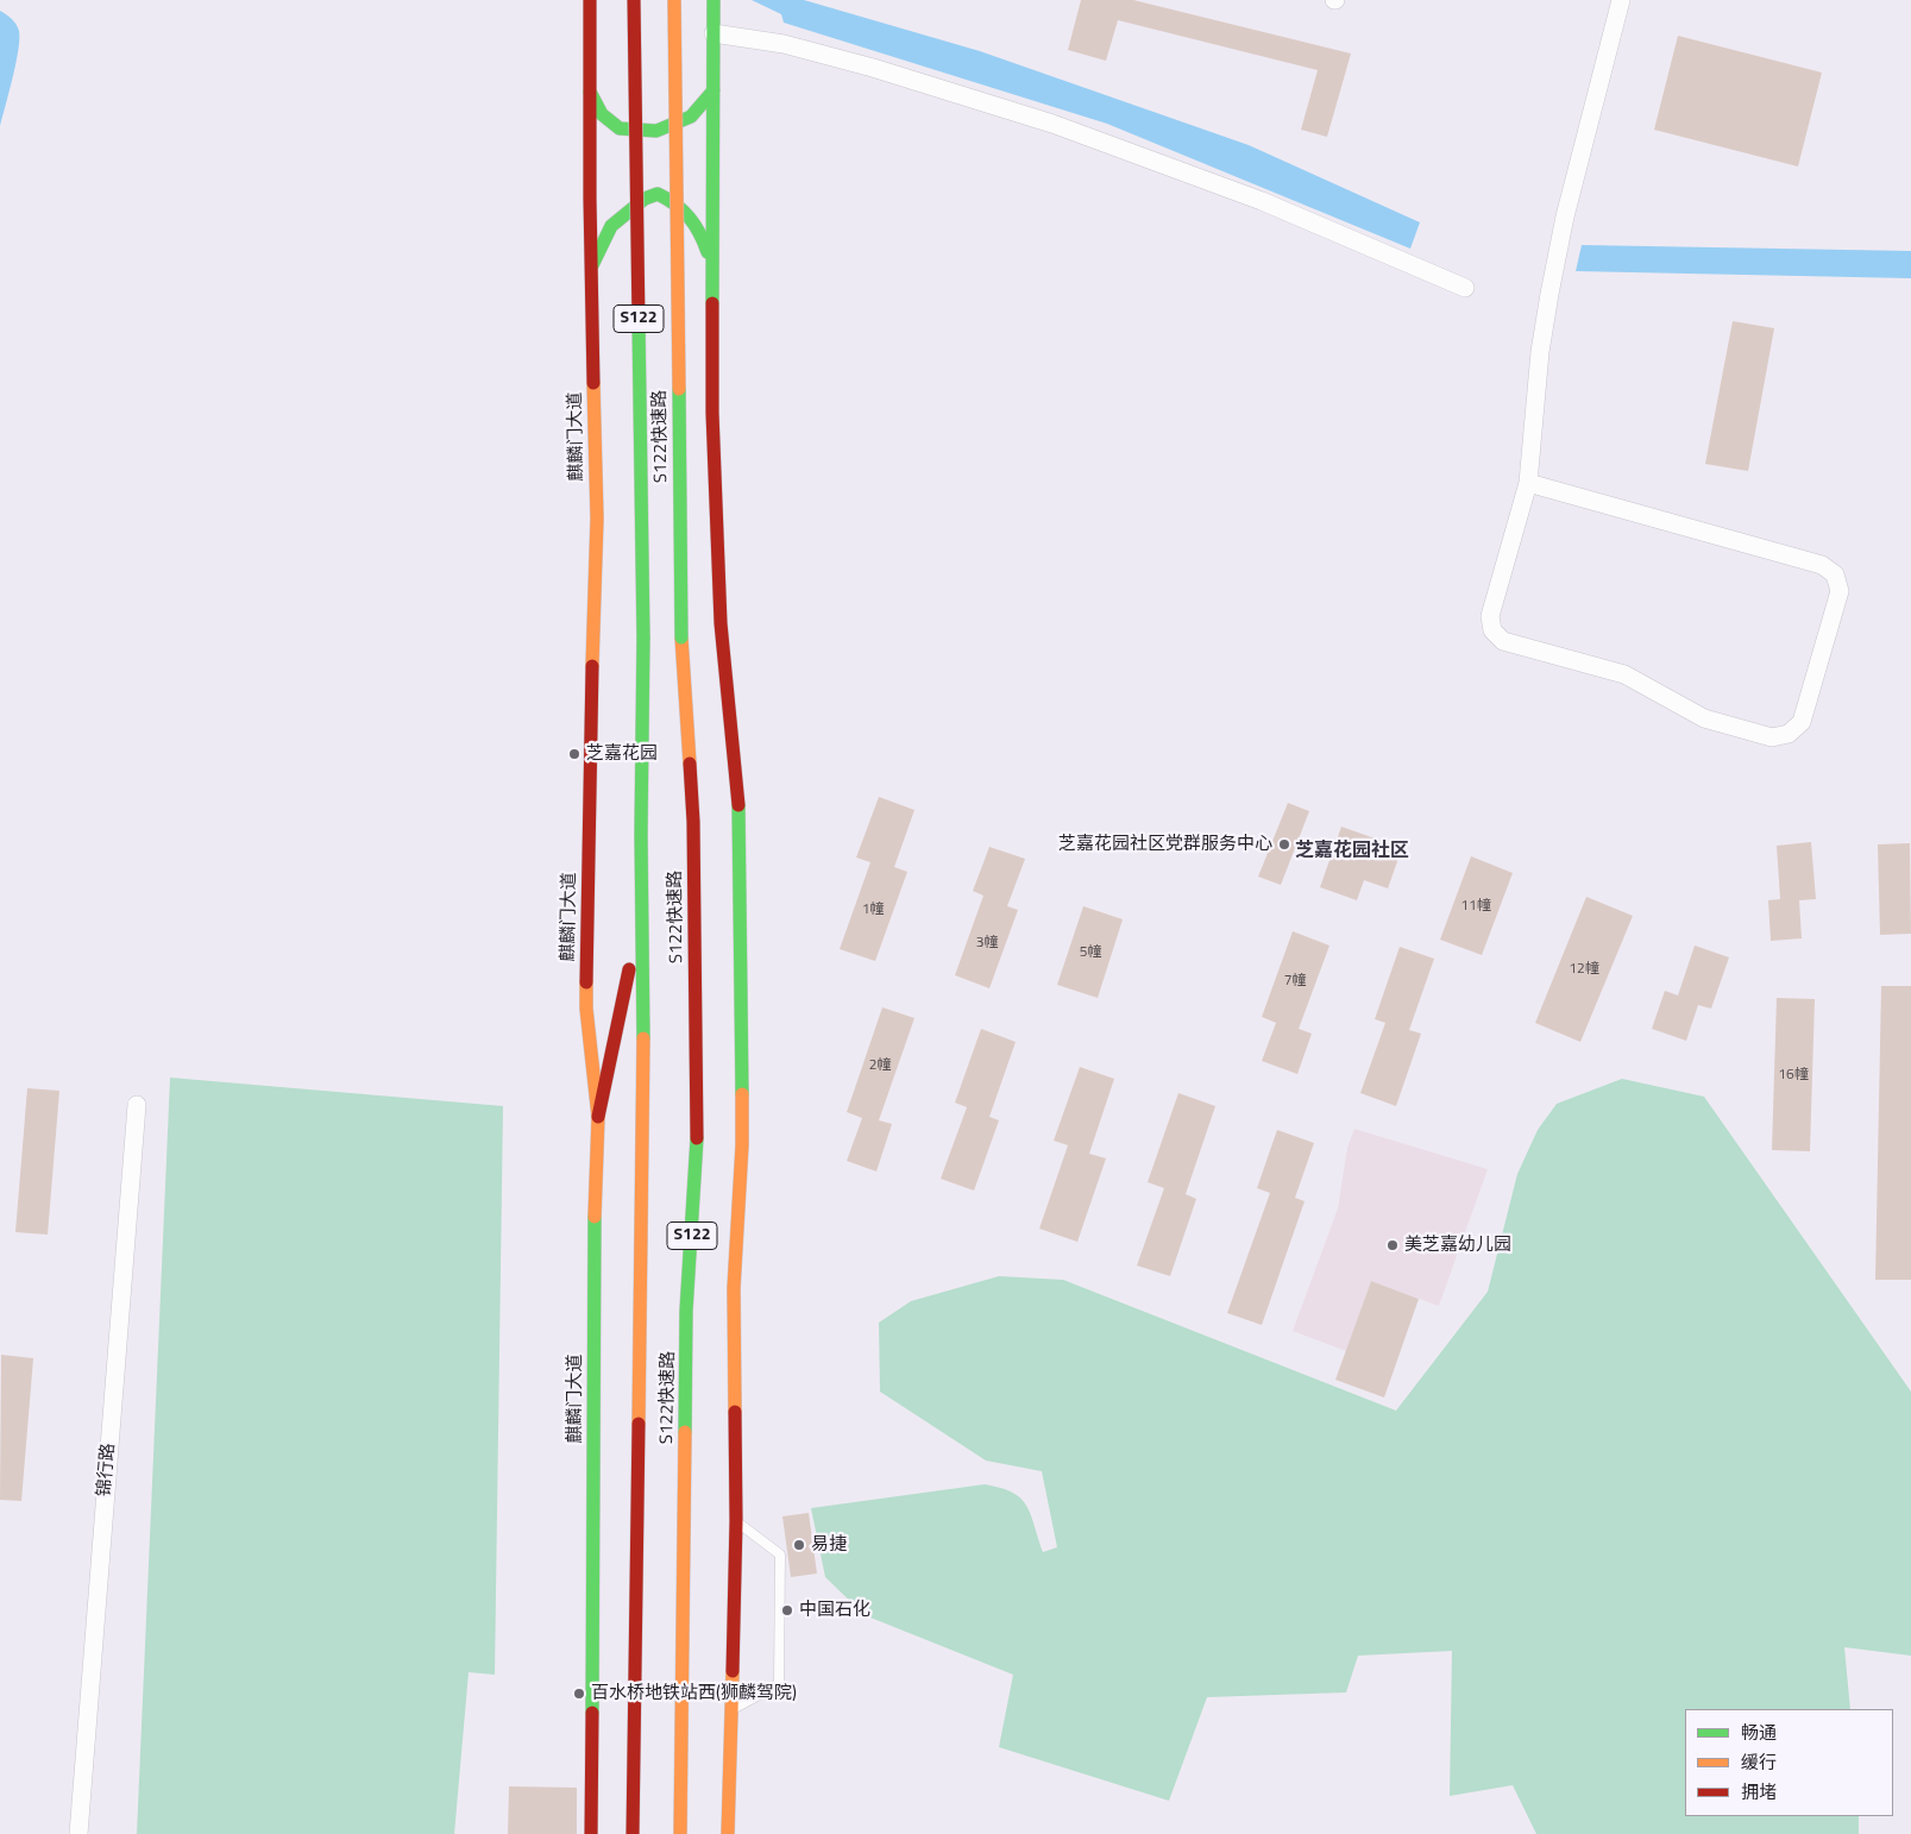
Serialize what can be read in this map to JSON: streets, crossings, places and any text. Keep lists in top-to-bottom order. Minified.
{"streets":{"main road":["S122","麒麟门大道","S122快速路"],"street":["锦行路"]},"districts":["芝嘉花园社区"],"places":["芝嘉花园","芝嘉花园社区党群服务中心","美芝嘉幼儿园","易捷","中国石化","百水桥地铁站西(狮麟驾院)"],"house_numbers":["11幢","1幢","3幢","5幢","12幢","7幢","2幢","16幢"],"legend":["畅通","缓行","拥堵"]}
